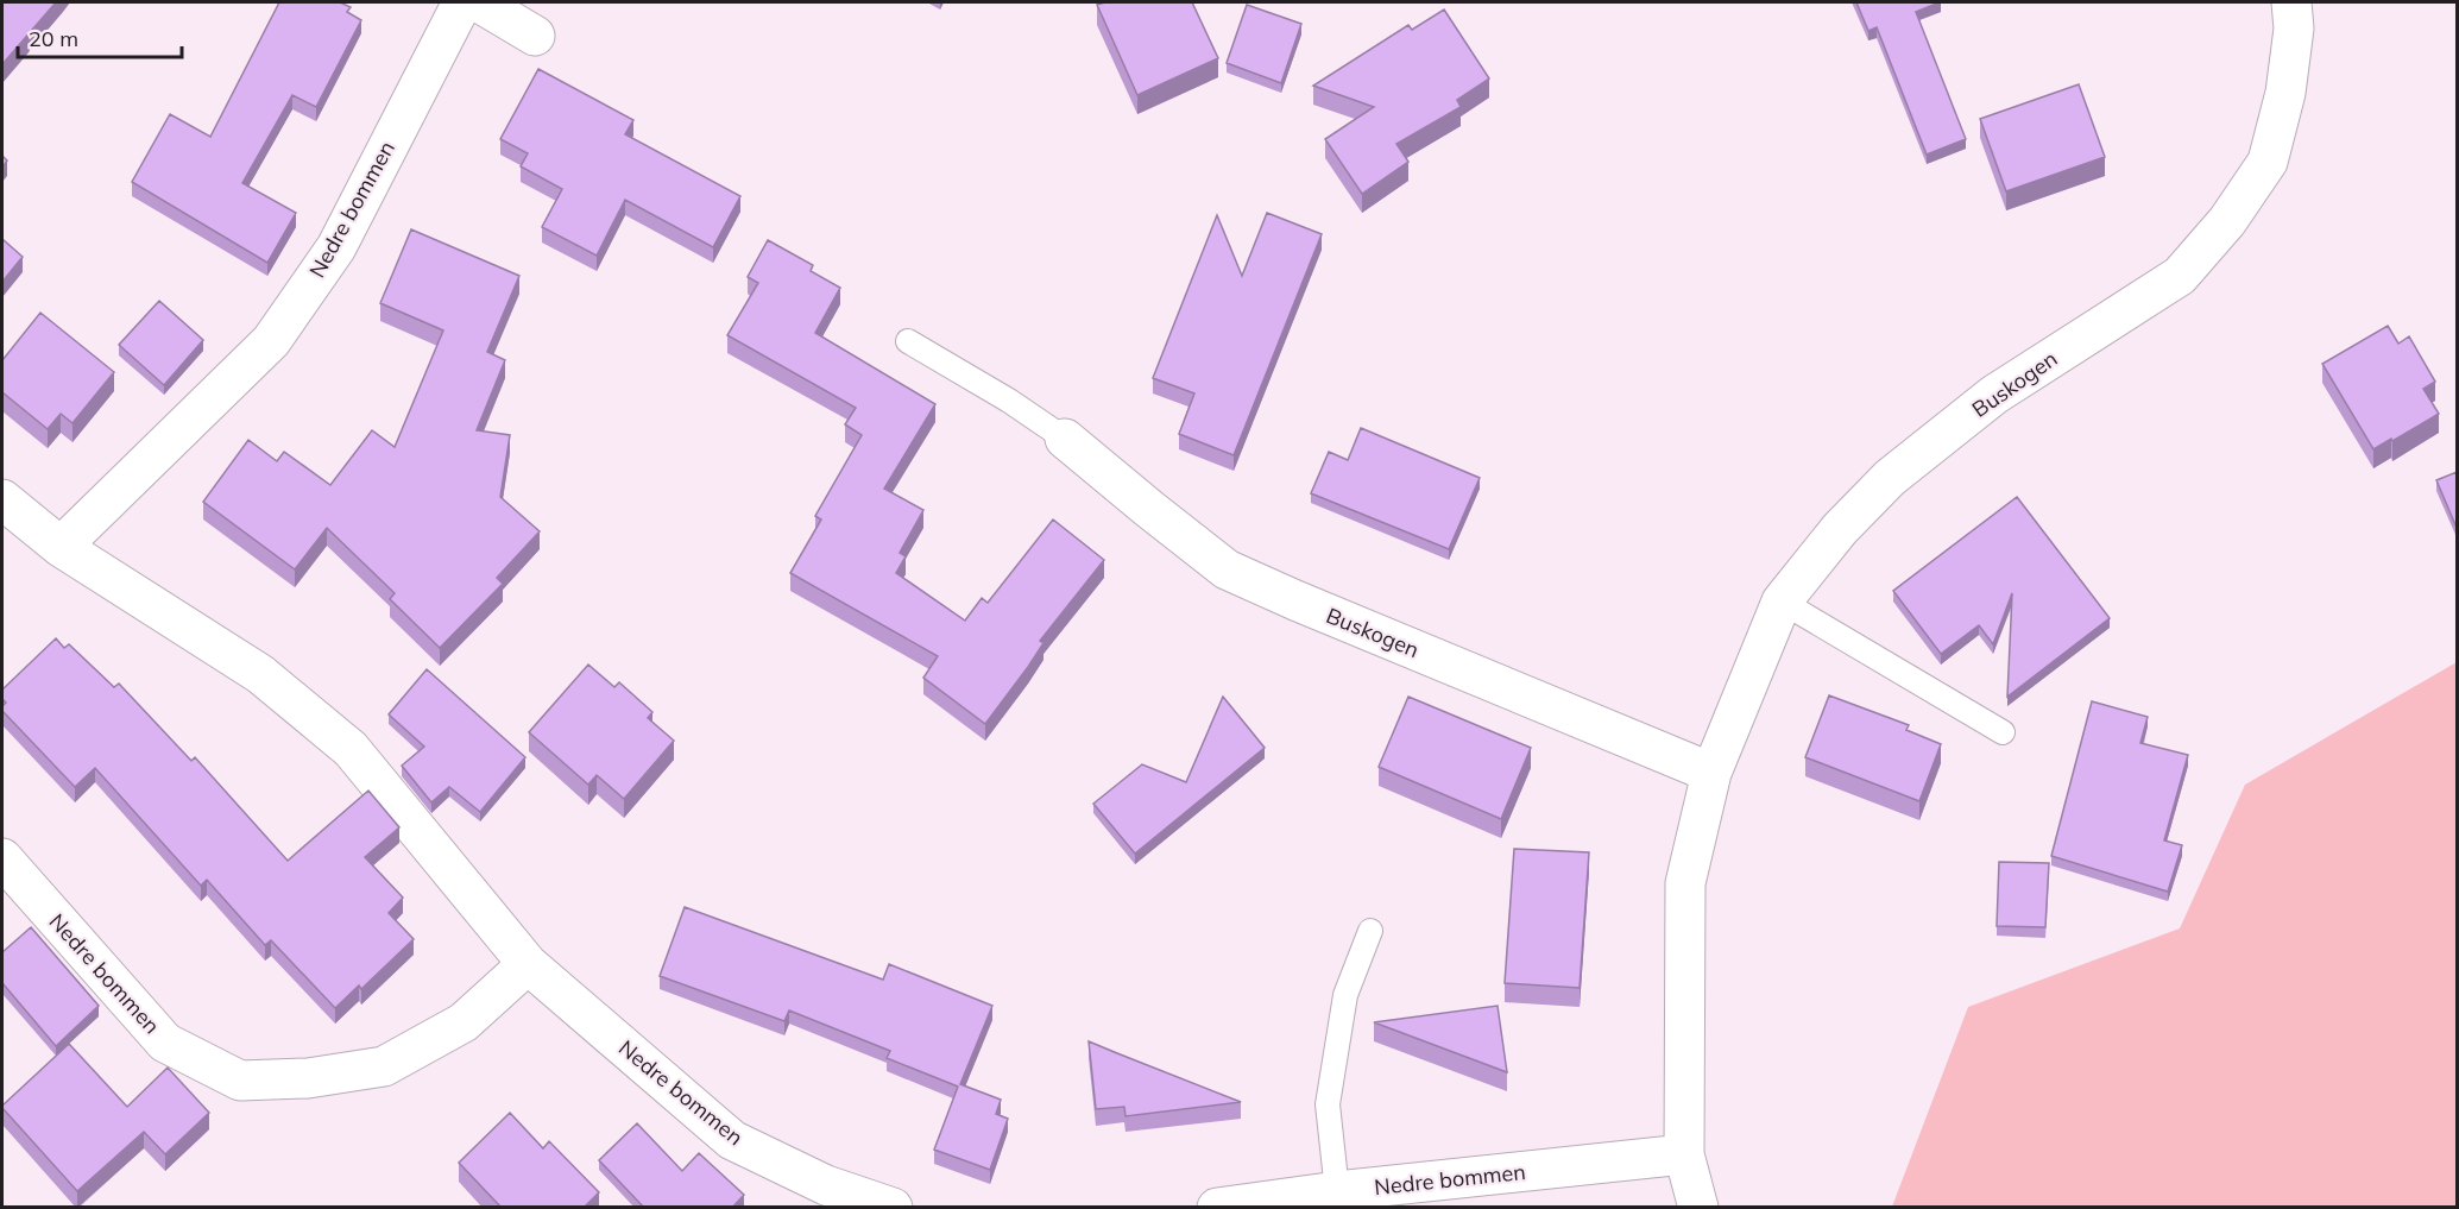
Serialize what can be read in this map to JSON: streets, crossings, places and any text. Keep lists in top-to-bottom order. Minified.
{"streets":{"street":["Nedre bommen","Buskogen"]},"crossings":[["Nedre bommen","Buskogen"]],"scale_bar":"20 m"}
